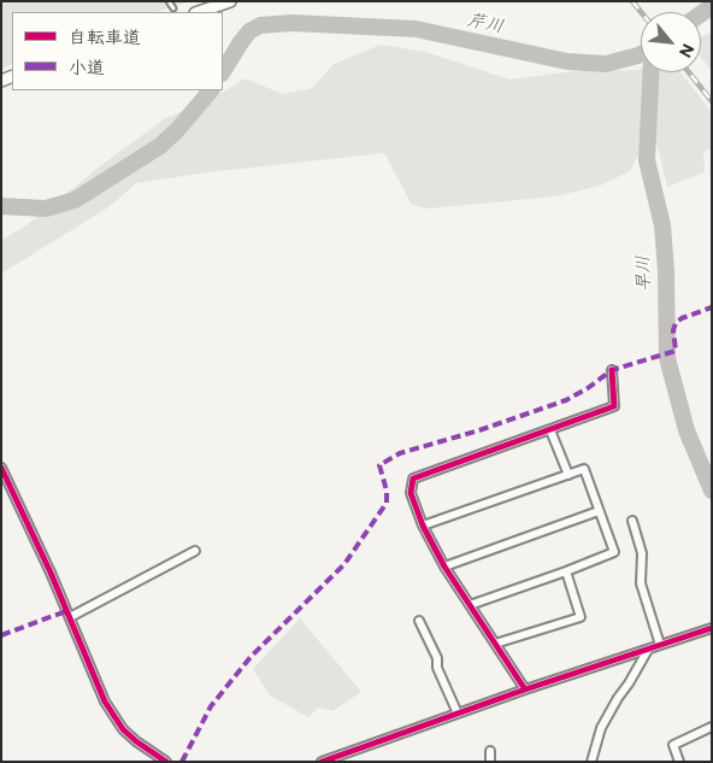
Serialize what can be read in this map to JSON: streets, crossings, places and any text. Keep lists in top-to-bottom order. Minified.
{"water":["芹川","早川"],"legend":["自転車道","小道"],"north":"bottom right"}
